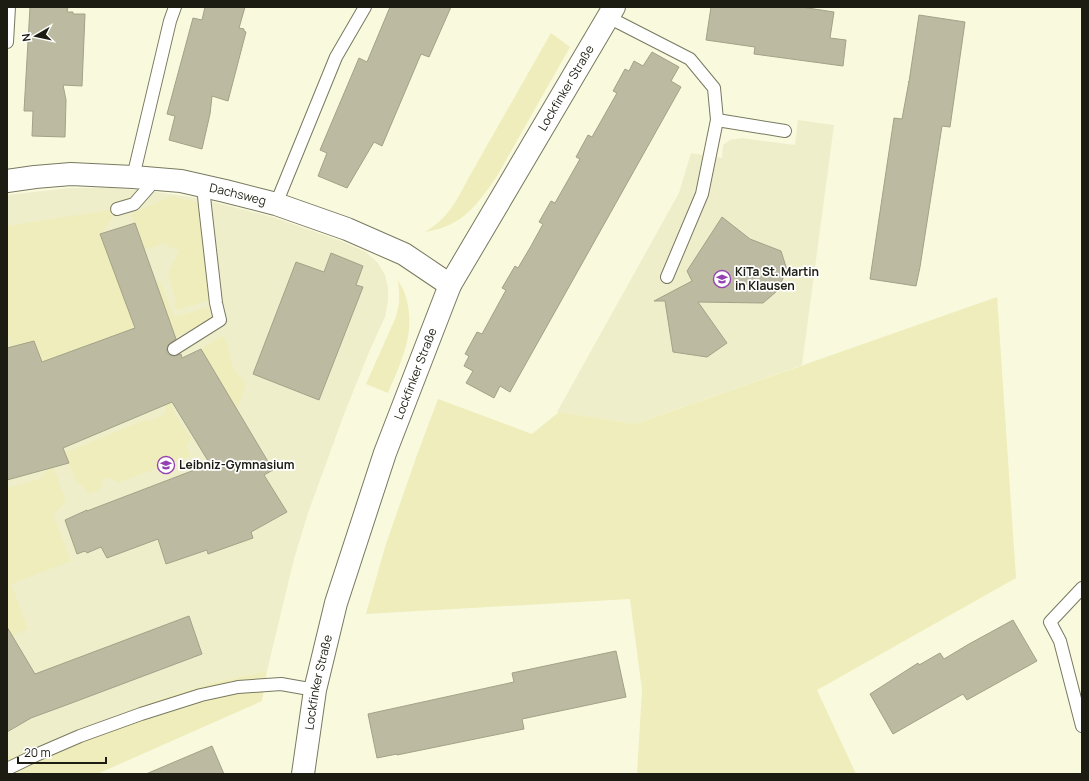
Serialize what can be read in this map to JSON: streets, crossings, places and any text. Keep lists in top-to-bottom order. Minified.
{"streets":{"street":["Lockfinker Straße","Dachsweg"]},"crossings":[["Lockfinker Straße","Dachsweg"]],"places":{"school or university":["KiTa St. Martin in Klausen","Leibniz-Gymnasium"]},"scale_bar":"20 m","north":"left"}
